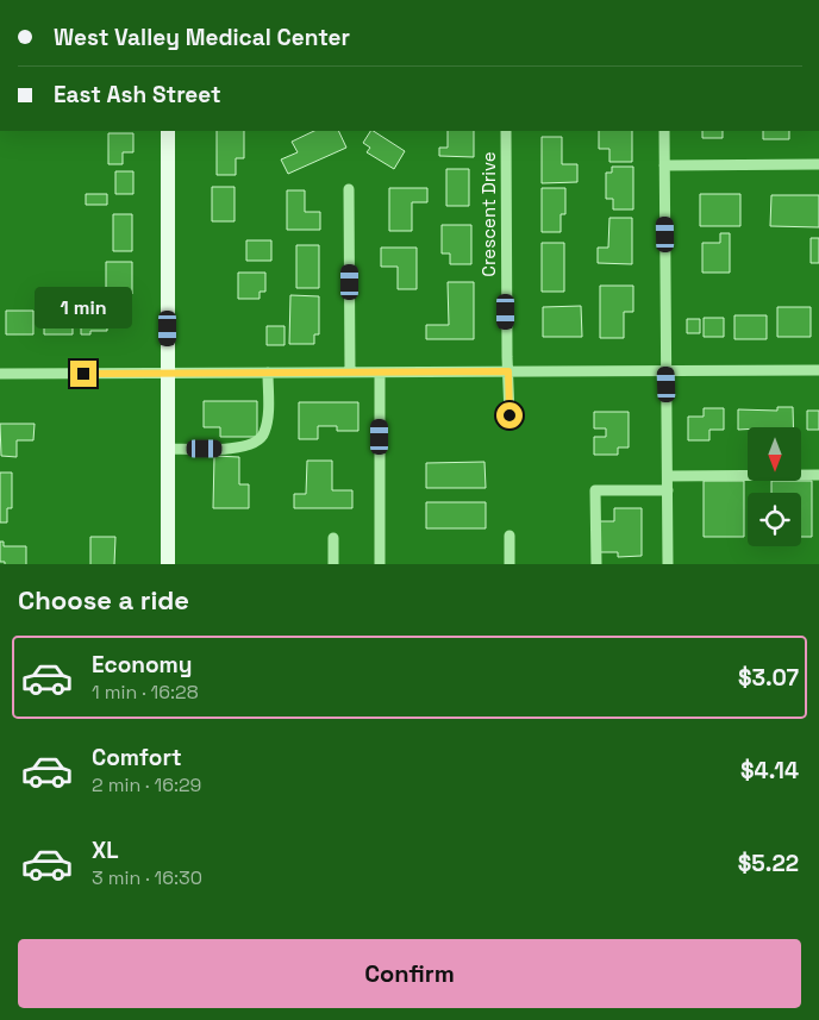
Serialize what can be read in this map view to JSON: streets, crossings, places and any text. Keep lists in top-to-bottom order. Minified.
{"streets":{"street":["Crescent Drive"]},"north":"bottom","page":{"banner":["West Valley Medical Center","East Ash Street"],"bubble":"1 min","heading":"Choose a ride","list":[{"name":"Economy","note":"1 min · 16:28","value":"$3.07"},{"name":"Comfort","note":"2 min · 16:29","value":"$4.14"},{"name":"XL","note":"3 min · 16:30","value":"$5.22"}],"buttons":"Confirm"}}
